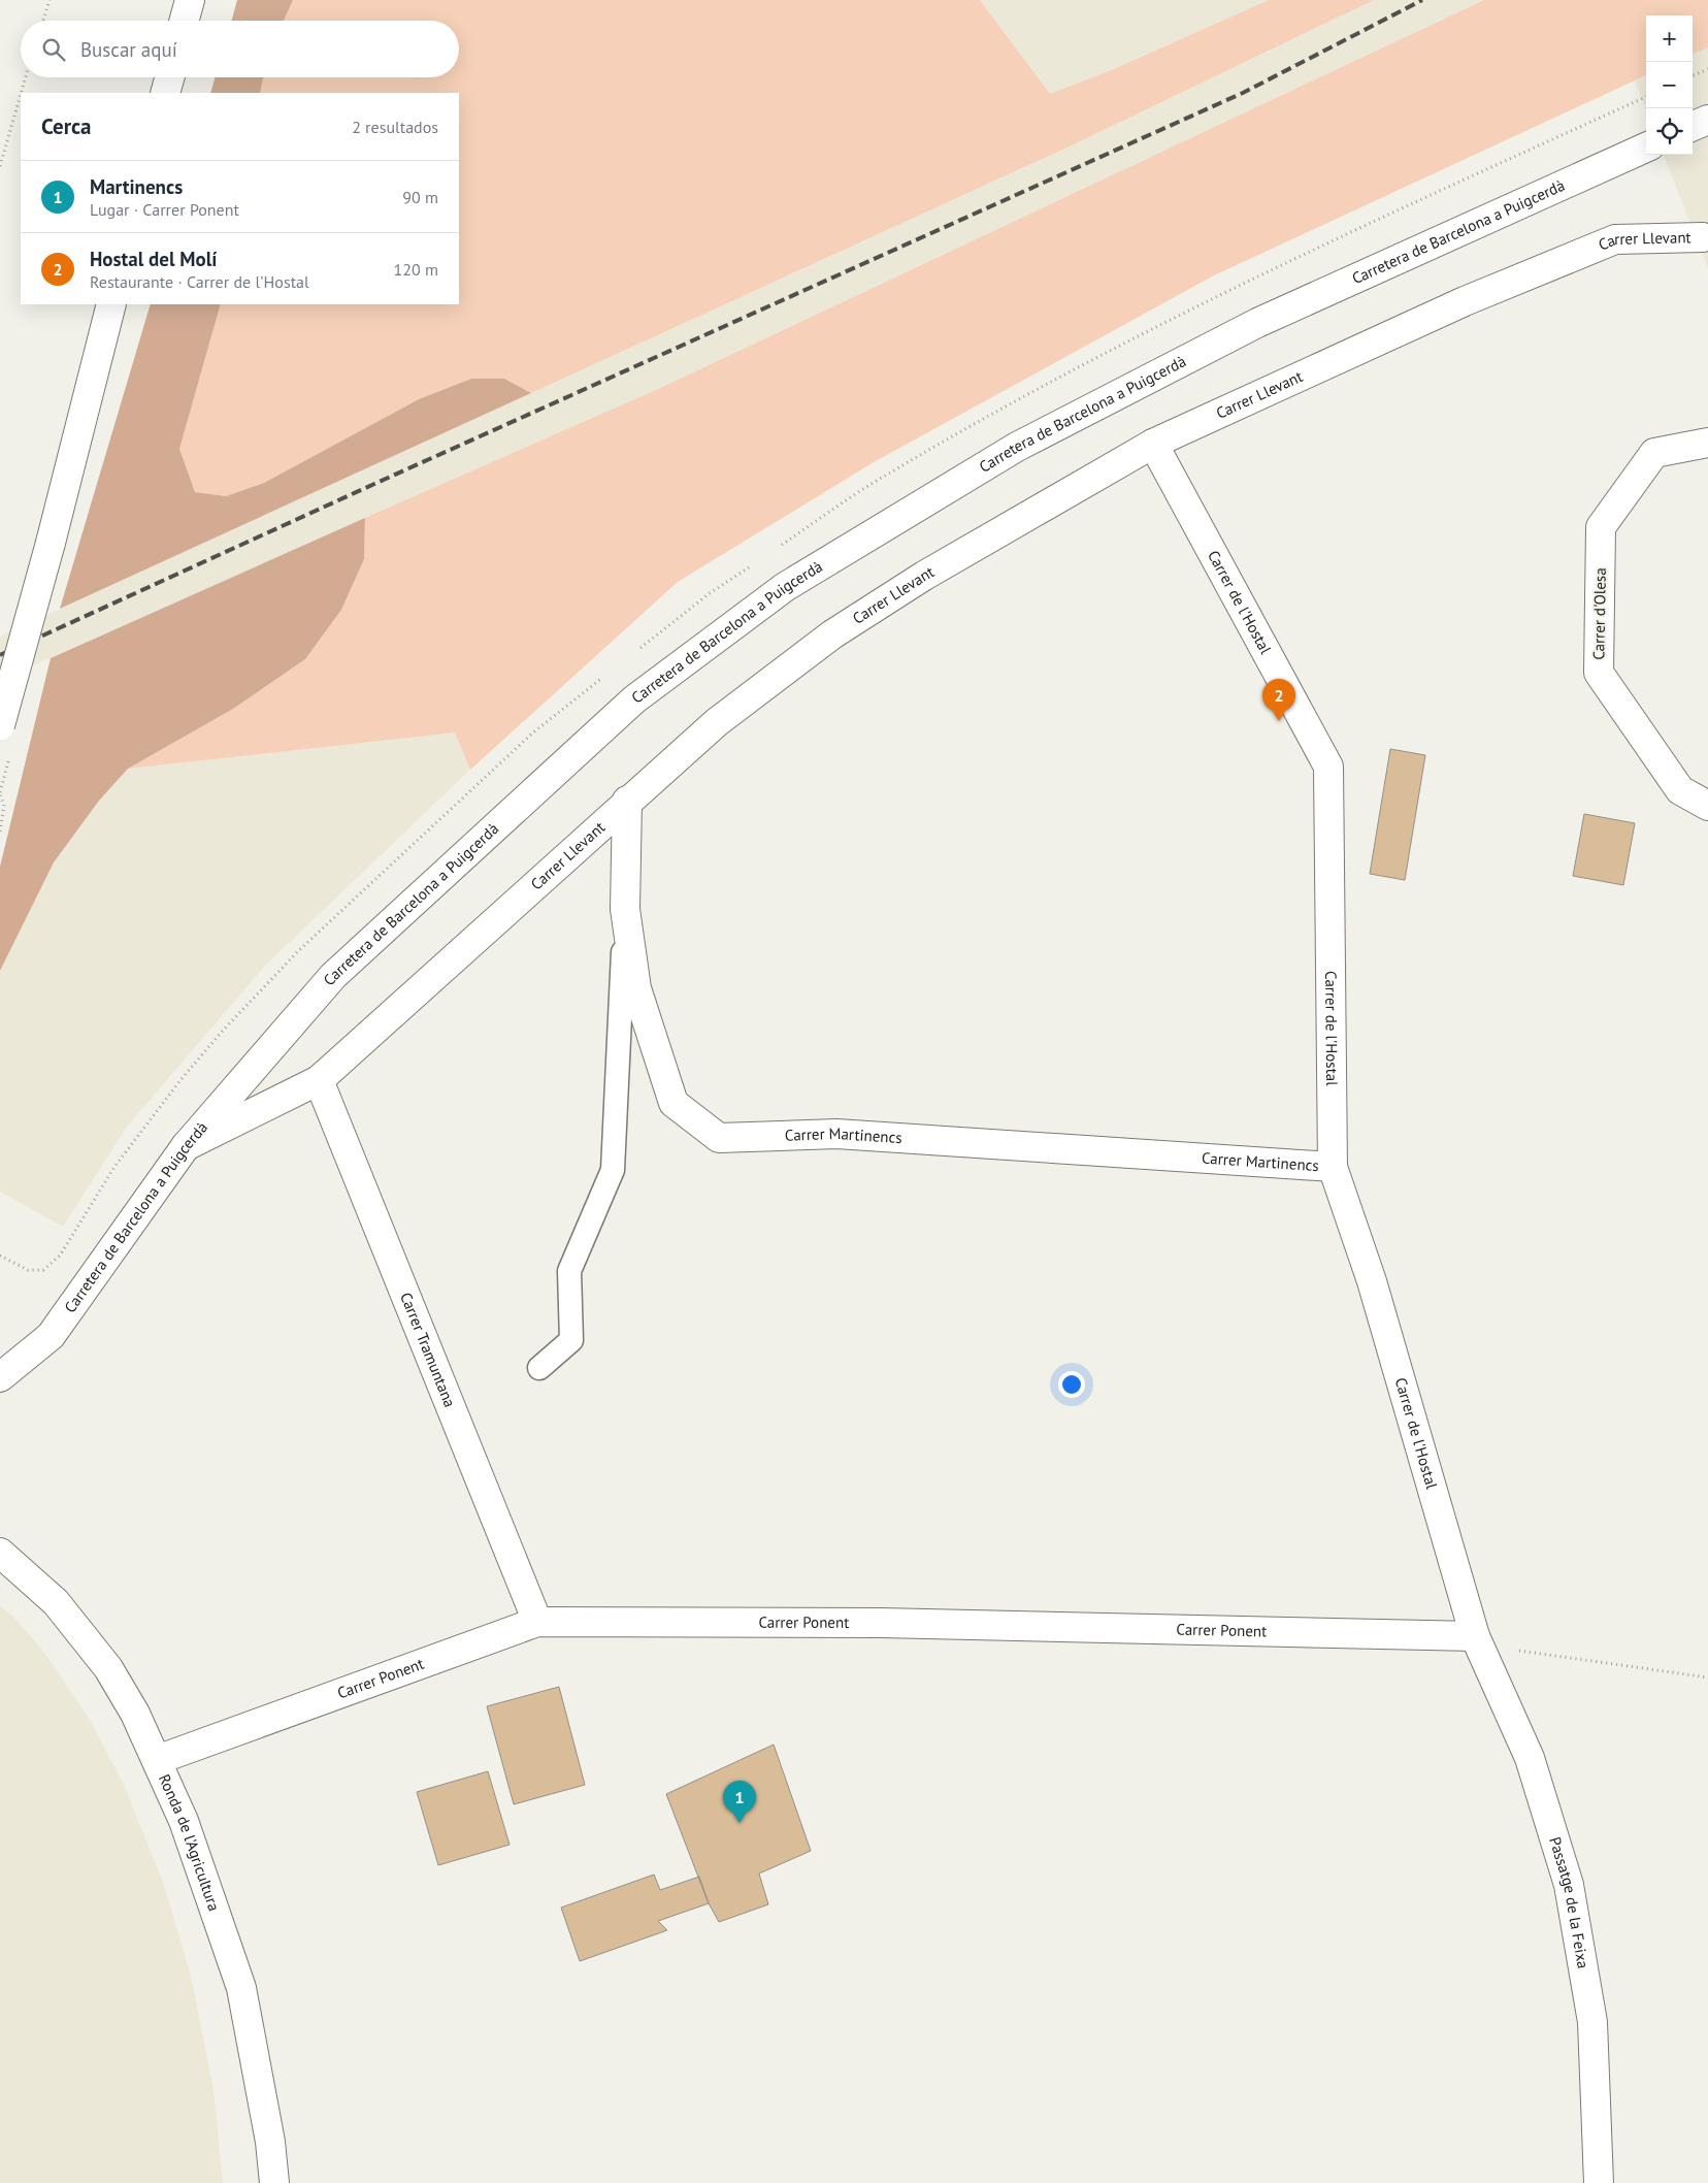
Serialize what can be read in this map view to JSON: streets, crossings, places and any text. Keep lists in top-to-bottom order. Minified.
{"streets":{"street":["Carretera de Barcelona a Puigcerdà","Carrer Llevant","Carrer de l'Hostal","Carrer d'Olesa","Carrer Martinencs","Carrer Tramuntana","Carrer Ponent","Ronda de l'Agricultura","Passatge de la Feixa"]},"crossings":[["Carretera de Barcelona a Puigcerdà","Carrer Llevant"],["Carrer Llevant","Carrer de l'Hostal"],["Carrer Llevant","Carrer Martinencs"],["Carrer Llevant","Carrer Tramuntana"],["Carrer de l'Hostal","Carrer Martinencs"],["Carrer de l'Hostal","Carrer Ponent"],["Carrer de l'Hostal","Passatge de la Feixa"],["Carrer Tramuntana","Carrer Ponent"],["Carrer Ponent","Ronda de l'Agricultura"],["Carrer Ponent","Passatge de la Feixa"]],"page":{"map_buttons":["+","−"],"search":"Buscar aquí","heading":["Cerca","2 resultados"],"list":[{"mark":"1","name":"Martinencs","note":"Lugar · Carrer Ponent","value":"90 m"},{"mark":"2","name":"Hostal del Molí","note":"Restaurante · Carrer de l'Hostal","value":"120 m"}],"pins":["2","1"]}}
